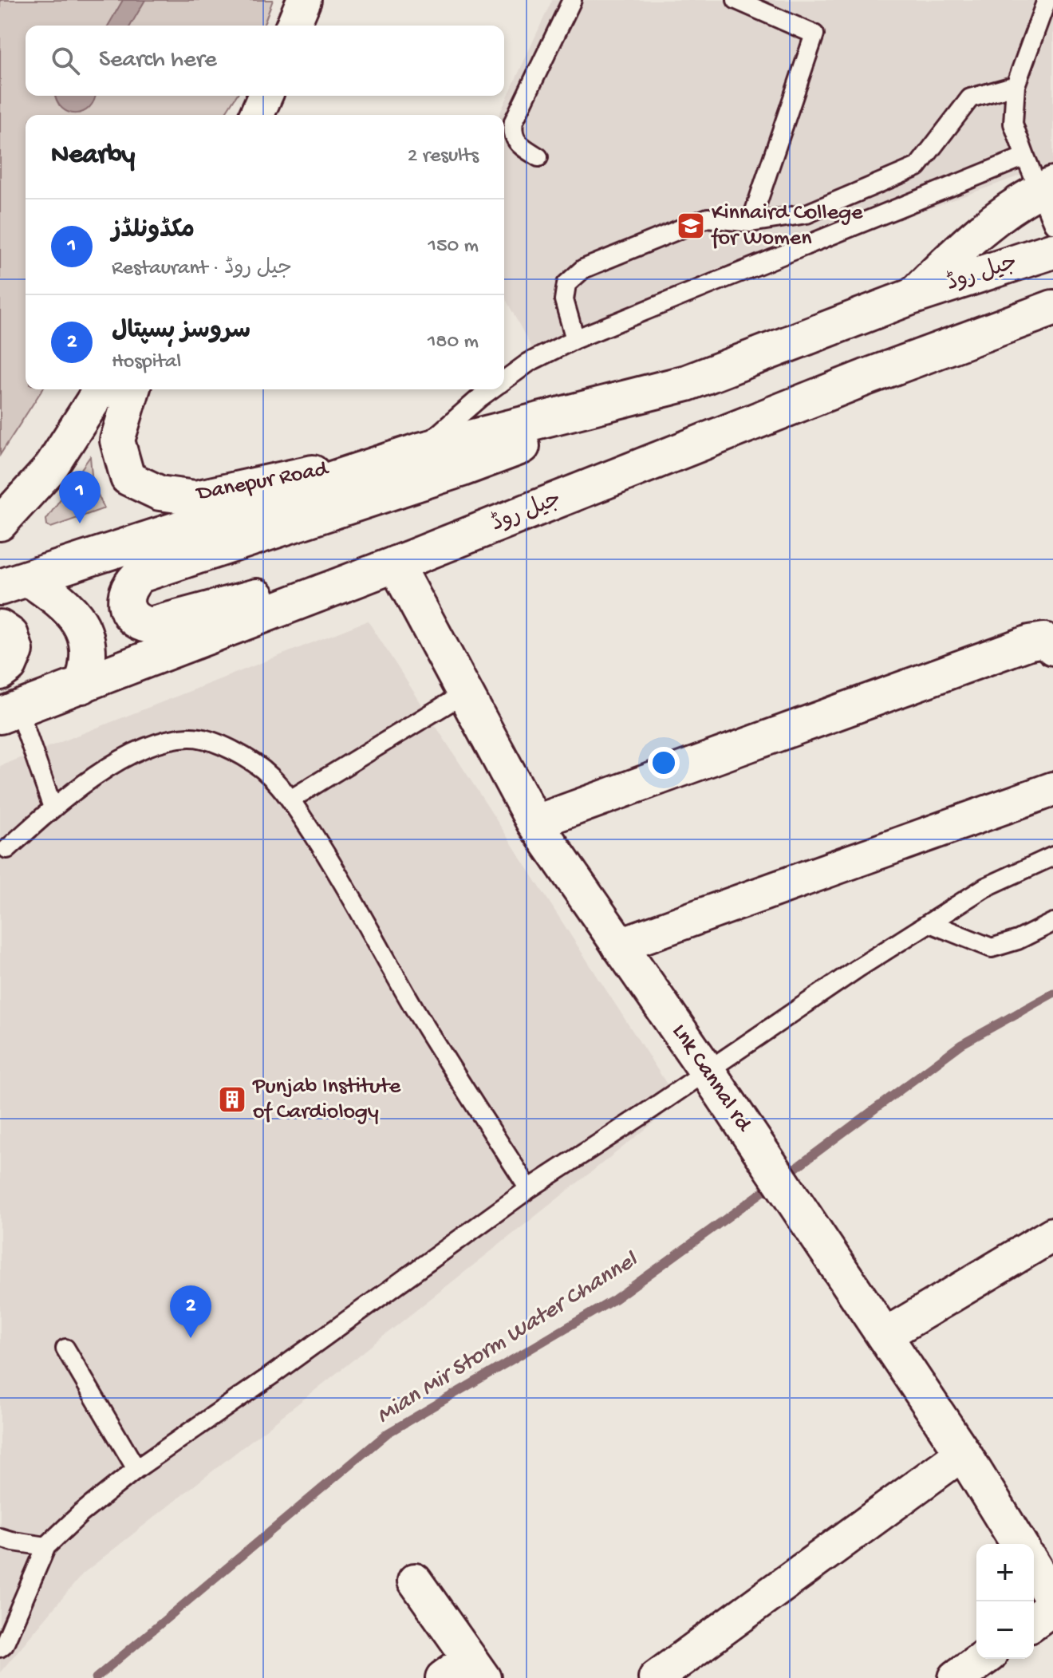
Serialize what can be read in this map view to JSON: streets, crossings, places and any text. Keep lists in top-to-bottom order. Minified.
{"streets":{"main road":["جیل روڈ","Lnk Cannal rd"],"street":["Danepur Road"]},"crossings":[["جیل روڈ","Danepur Road"],["جیل روڈ","Lnk Cannal rd"]],"water":["Mian Mir Storm Water Channel"],"places":{"school or university":["Kinnaird College for Women"],"building":["Punjab Institute of Cardiology"]},"page":{"search":"Search here","heading":["Nearby","2 results"],"list":[{"mark":"1","name":"مکڈونلڈز","note":"Restaurant · جیل روڈ","value":"150 m"},{"mark":"2","name":"سروسز ہسپتال","note":"Hospital","value":"180 m"}],"pins":["1","2"],"map_buttons":["+","−"]}}
